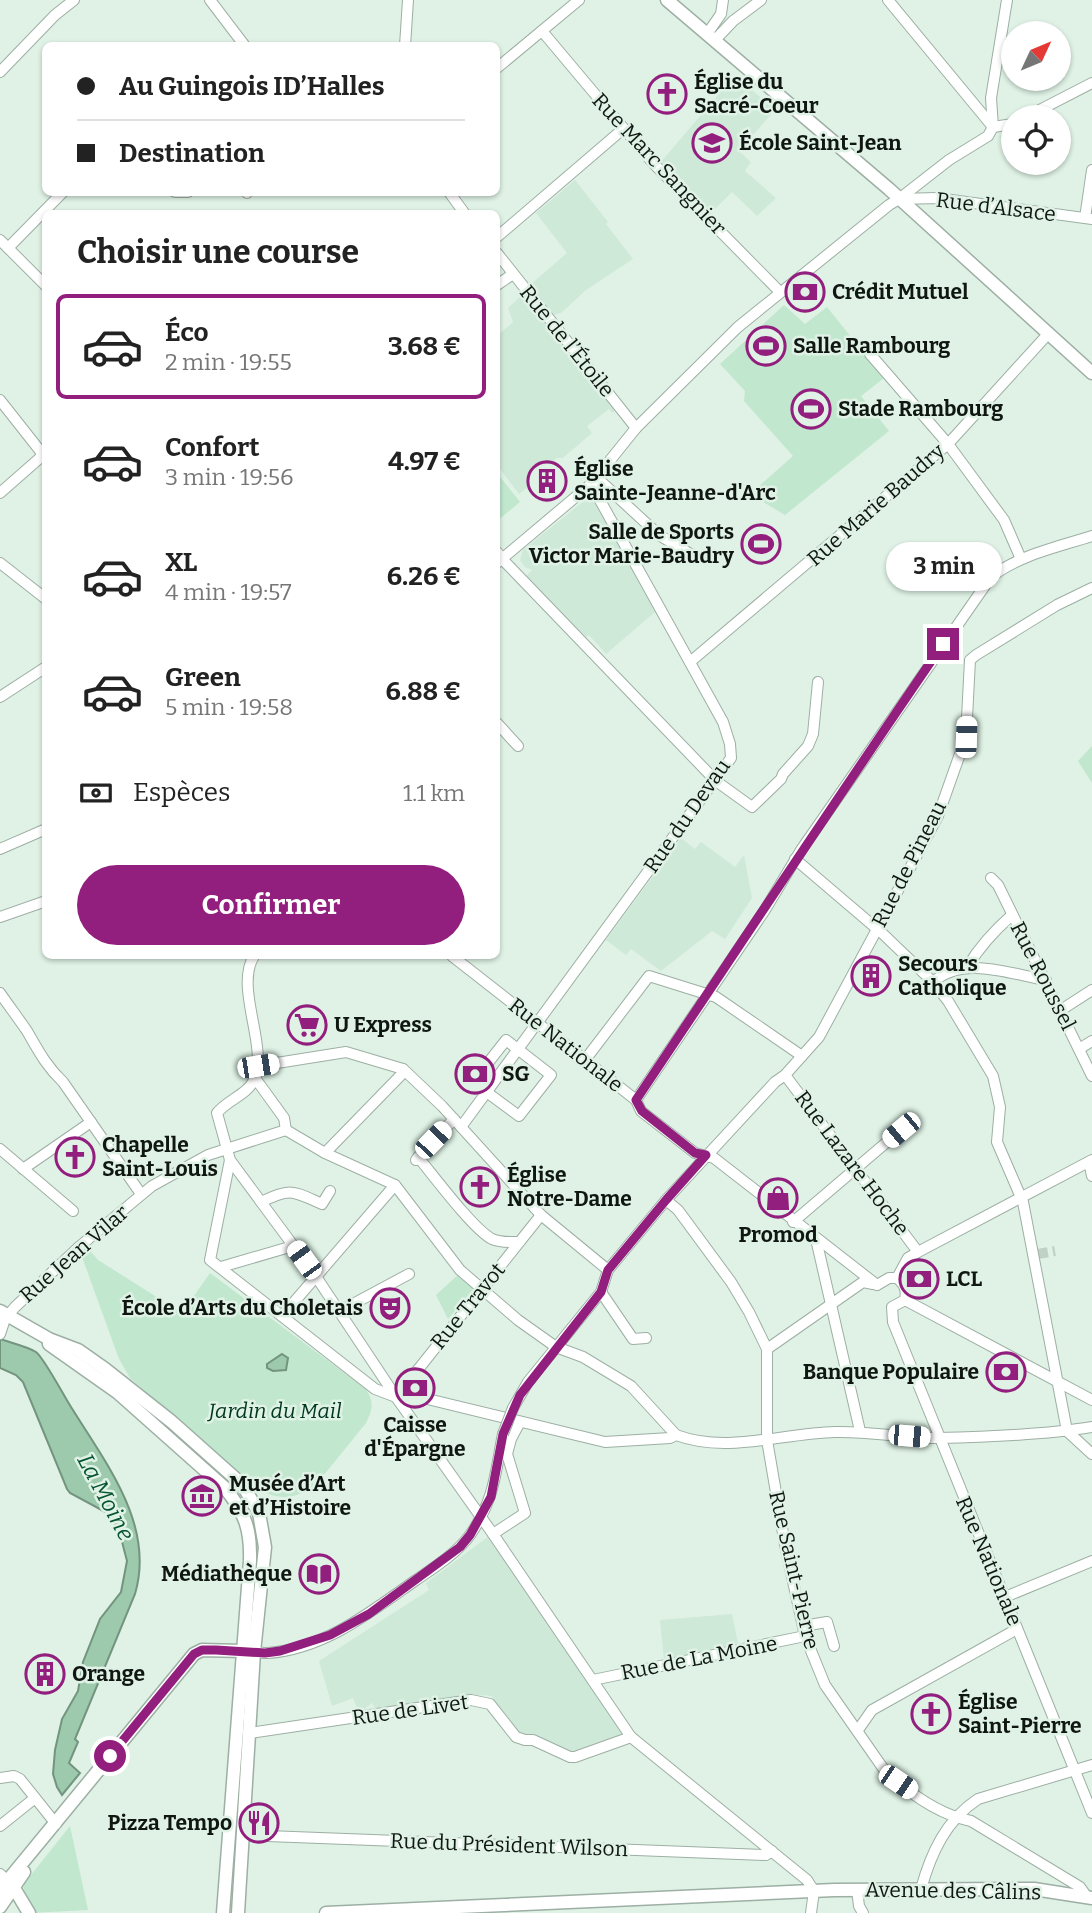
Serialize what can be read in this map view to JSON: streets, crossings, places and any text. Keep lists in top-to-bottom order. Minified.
{"streets":{"main road":["Avenue des Câlins"],"street":["Rue Marc Sangnier","Rue d’Alsace","Rue de l’Étoile","Rue Marie Baudry","Rue du Devau","Rue de Pineau","Rue Roussel","Rue Nationale","Rue Lazare Hoche","Rue Jean Vilar","Rue Travot","Rue Saint-Pierre","Rue de La Moine","Rue de Livet","Rue du Président Wilson"]},"crossings":[["Rue Marie Baudry","Rue du Devau"],["Rue du Devau","Rue Nationale"],["Rue du Devau","Rue Travot"],["Rue de Pineau","Rue Lazare Hoche"],["Rue Saint-Pierre","Rue de La Moine"],["Rue Saint-Pierre","Avenue des Câlins"]],"water":["La Moine"],"parks":["Jardin du Mail"],"places":{"church":["Église du Sacré-Coeur","Chapelle Saint-Louis","Église Notre-Dame","Église Saint-Pierre"],"school or university":["École Saint-Jean"],"bank":["Crédit Mutuel","SG","LCL","Banque Populaire","Caisse d'Épargne"],"sports":["Salle Rambourg","Stade Rambourg","Salle de Sports Victor Marie-Baudry"],"building":["Église Sainte-Jeanne-d'Arc","Secours Catholique","Orange"],"supermarket":["U Express"],"shop":["Promod"],"theatre":["École d’Arts du Choletais"],"museum":["Musée d’Art et d’Histoire"],"library":["Médiathèque"],"restaurant":["Pizza Tempo"]},"north":"top right","page":{"banner":["Au Guingois ID’Halles","Destination"],"heading":"Choisir une course","list":[{"name":"Éco","note":"2 min · 19:55","value":"3.68 €"},{"name":"Confort","note":"3 min · 19:56","value":"4.97 €"},{"name":"XL","note":"4 min · 19:57","value":"6.26 €"},{"name":"Green","note":"5 min · 19:58","value":"6.88 €"}],"bubble":"3 min","pay":["Espèces","1.1 km"],"buttons":"Confirmer"}}
